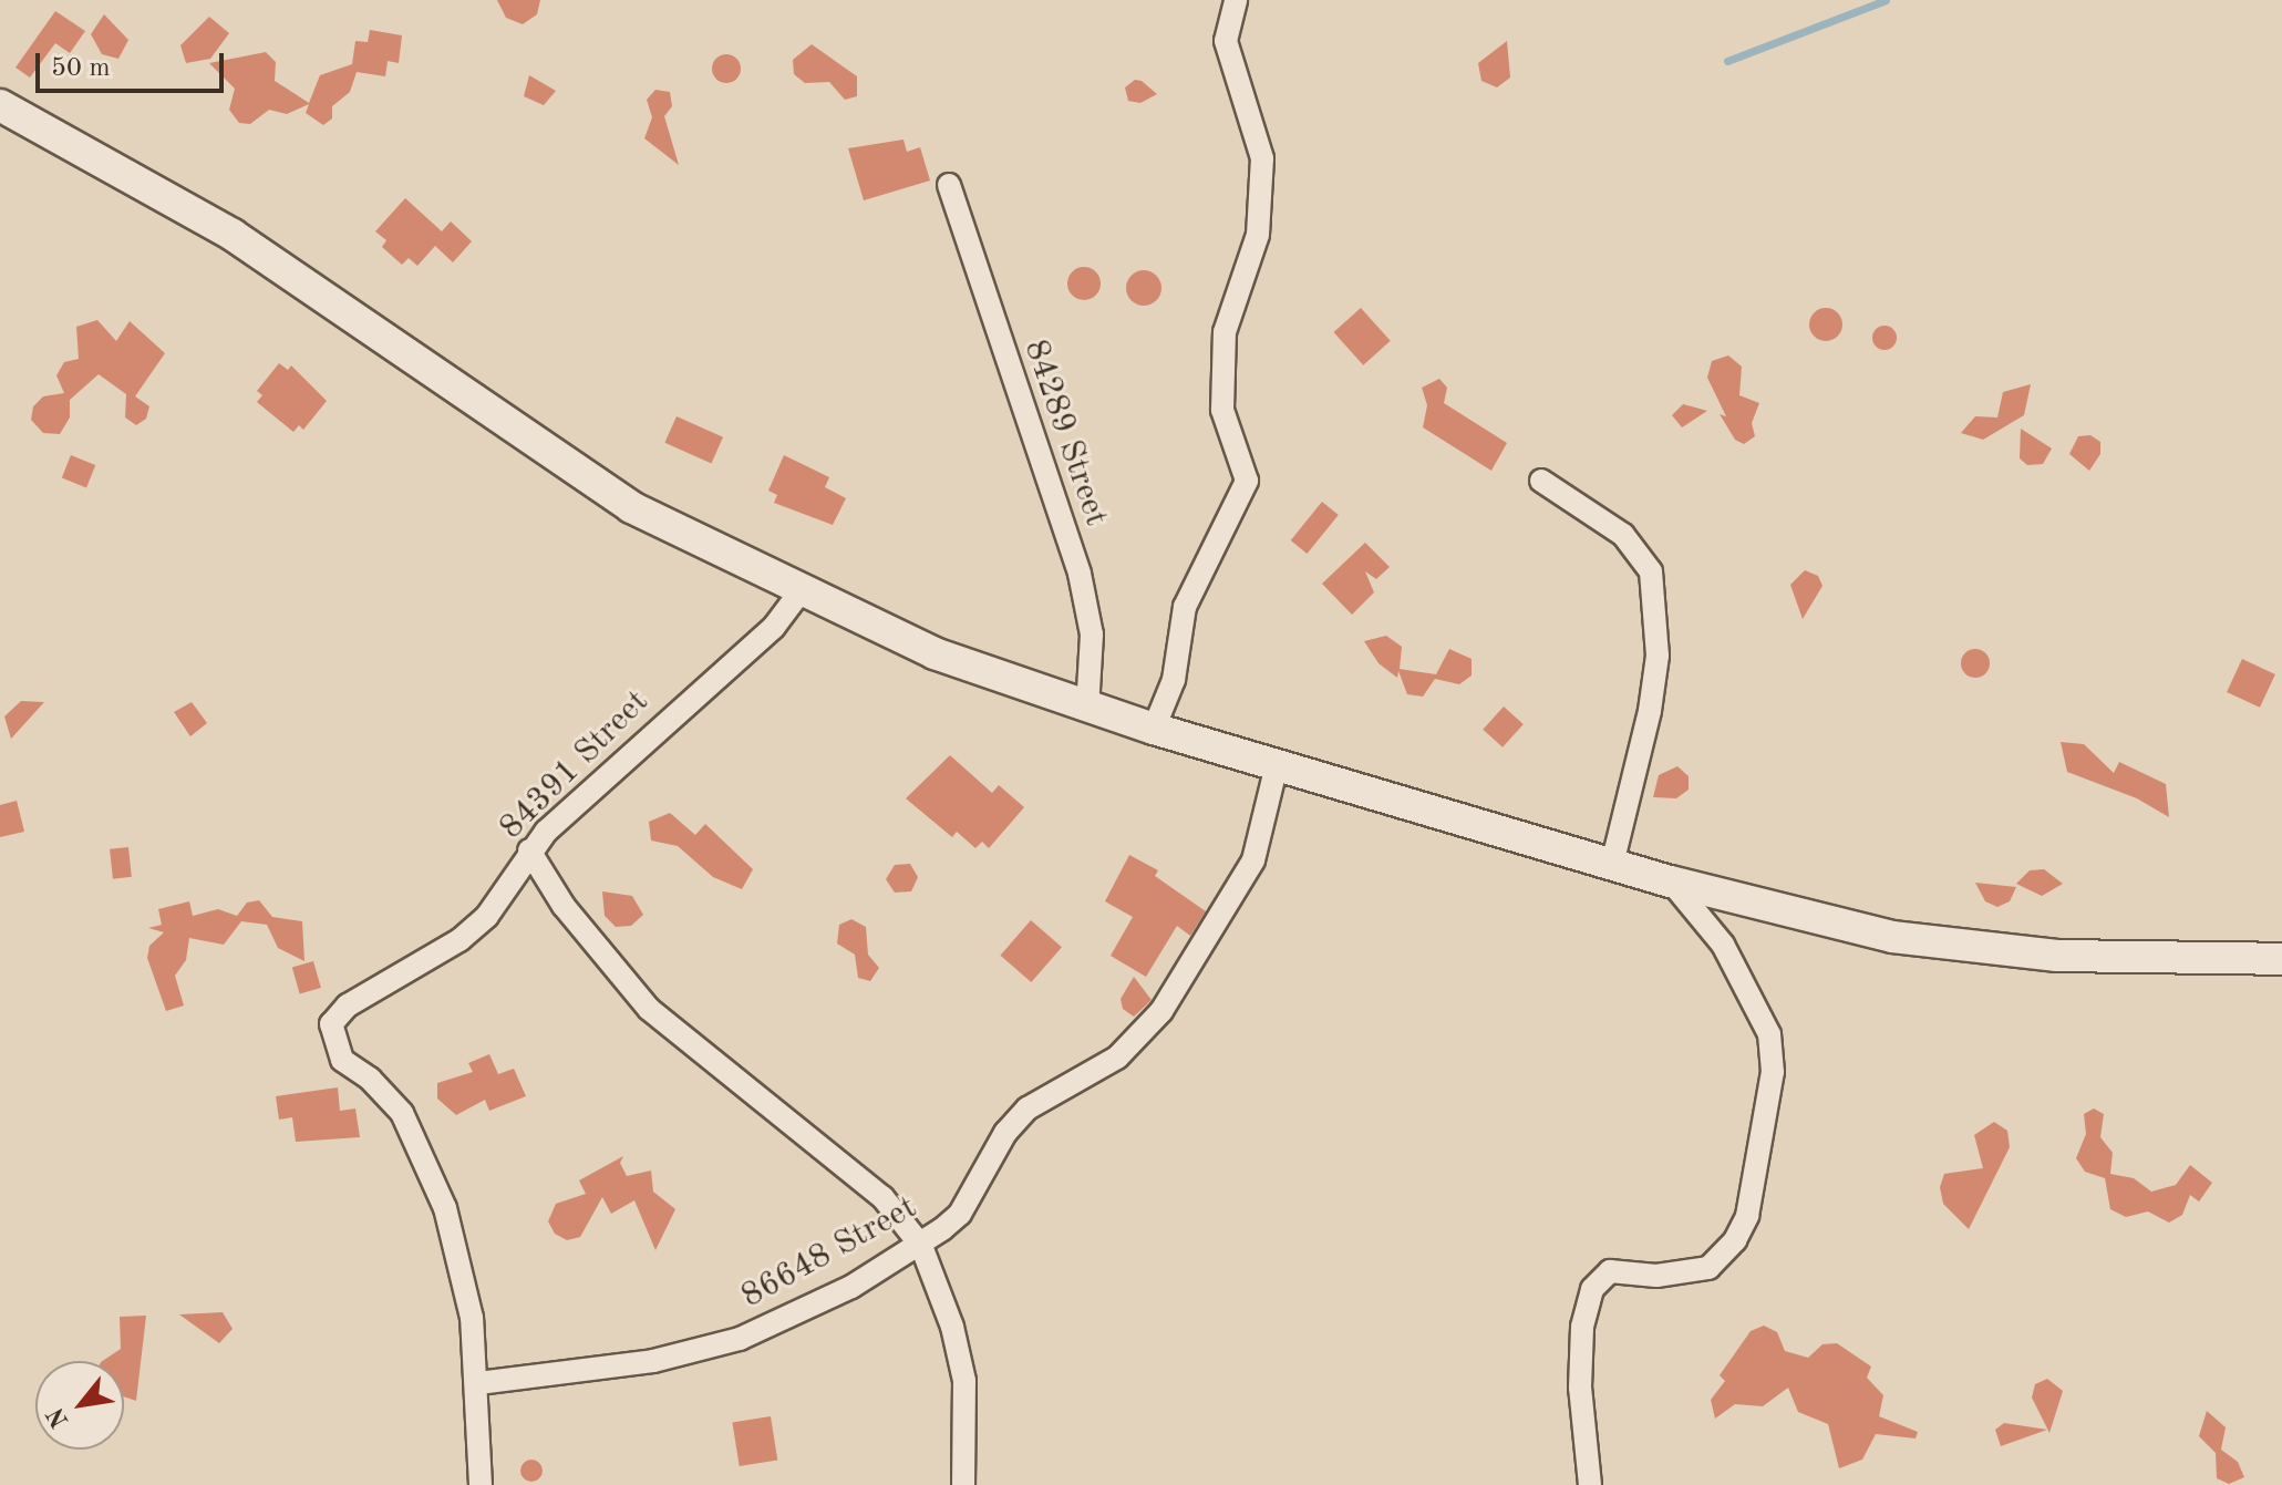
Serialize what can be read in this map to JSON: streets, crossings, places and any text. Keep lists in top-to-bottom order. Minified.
{"streets":{"street":["84289 Street","84391 Street","86648 Street"]},"crossings":[["84391 Street","86648 Street"]],"scale_bar":"50 m","north":"bottom left"}
